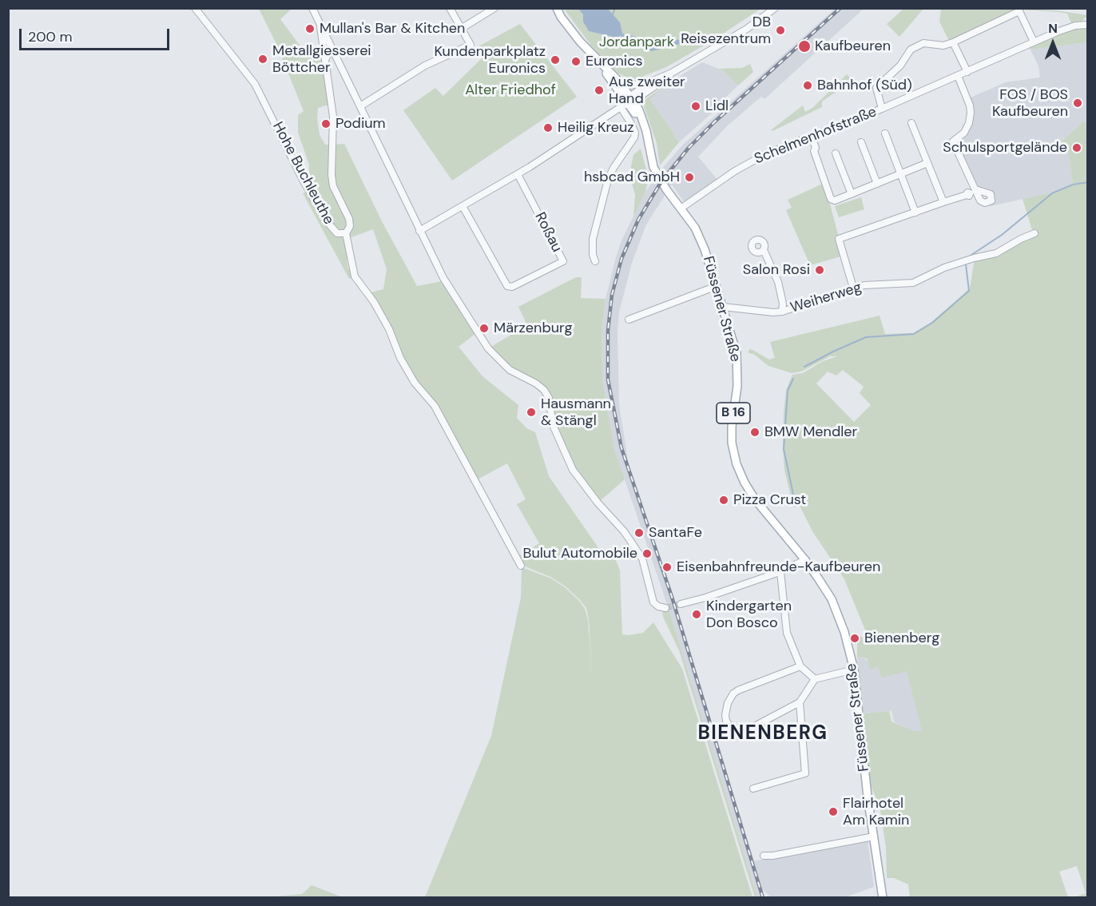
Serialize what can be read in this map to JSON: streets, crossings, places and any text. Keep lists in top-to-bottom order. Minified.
{"streets":{"main road":["Füssener Straße","B 16"],"street":["Schelmenhofstraße","Hohe Buchleuthe","Roßau","Weiherweg"]},"crossings":[["Schelmenhofstraße","Füssener Straße"],["Weiherweg","Füssener Straße"],["Füssener Straße","B 16"]],"districts":["BIENENBERG"],"parks":["Jordanpark","Alter Friedhof"],"places":["Mullan's Bar & Kitchen","DB Reisezentrum","Kaufbeuren","Metallgiesserei Böttcher","Kundenparkplatz Euronics","Euronics","Bahnhof (Süd)","Aus zweiter Hand","FOS / BOS Kaufbeuren","Lidl","Podium","Heilig Kreuz","Schulsportgelände","hsbcad GmbH","Salon Rosi","Märzenburg","Hausmann & Stängl","BMW Mendler","Pizza Crust","SantaFe","Bulut Automobile","Eisenbahnfreunde-Kaufbeuren","Kindergarten Don Bosco","Bienenberg","Flairhotel Am Kamin"],"scale_bar":"200 m","north":"top"}
